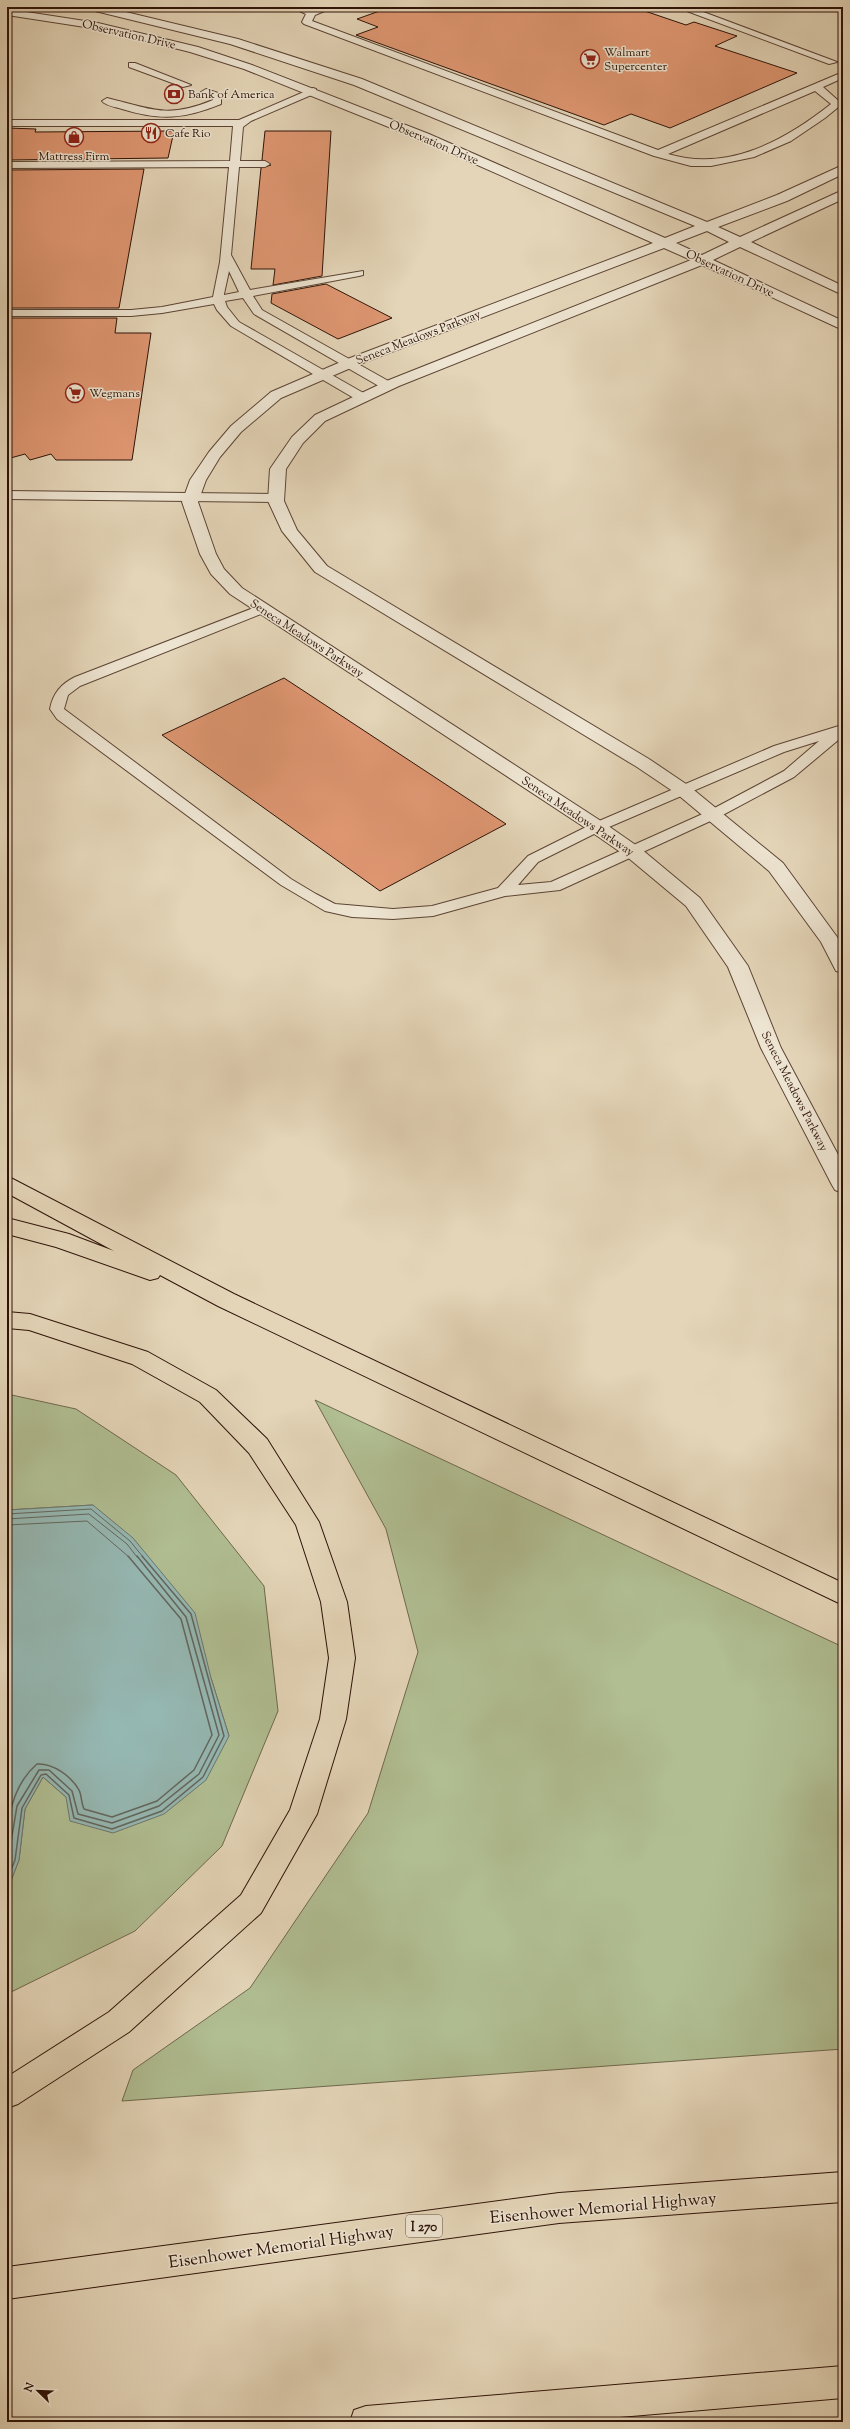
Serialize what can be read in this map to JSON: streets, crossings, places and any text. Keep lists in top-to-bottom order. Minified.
{"streets":{"highway":["Eisenhower Memorial Highway","I 270"],"street":["Observation Drive","Seneca Meadows Parkway"]},"crossings":[["Observation Drive","Seneca Meadows Parkway"]],"places":{"supermarket":["Walmart Supercenter","Wegmans"],"bank":["Bank of America"],"restaurant":["Cafe Rio"],"shop":["Mattress Firm"]},"north":"top left"}
